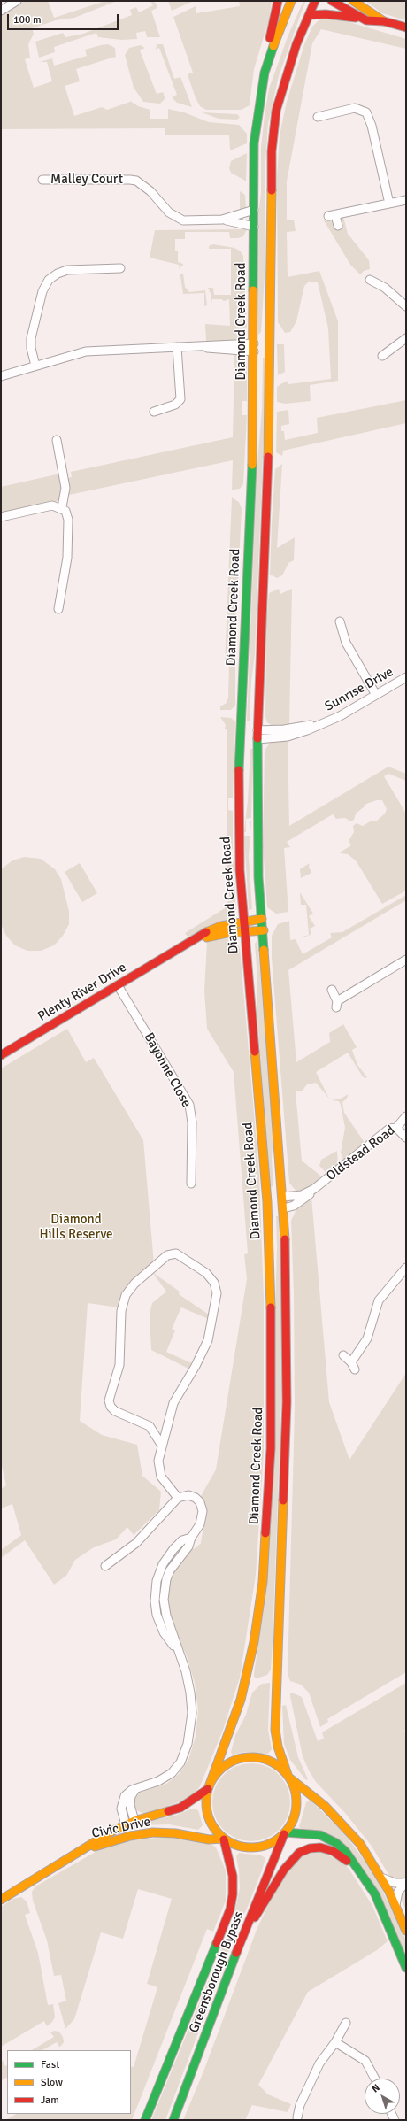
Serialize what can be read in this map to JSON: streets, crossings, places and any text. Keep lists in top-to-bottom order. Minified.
{"streets":{"main road":["Diamond Creek Road","Sunrise Drive","Plenty River Drive","Civic Drive","Greensborough Bypass"],"street":["Malley Court","Bayonne Close","Oldstead Road"]},"crossings":[["Malley Court","Diamond Creek Road"],["Diamond Creek Road","Sunrise Drive"],["Diamond Creek Road","Plenty River Drive"],["Diamond Creek Road","Oldstead Road"],["Diamond Creek Road","Civic Drive"],["Diamond Creek Road","Greensborough Bypass"],["Plenty River Drive","Bayonne Close"],["Civic Drive","Greensborough Bypass"]],"parks":["Diamond Hills Reserve"],"legend":["Fast","Slow","Jam"],"scale_bar":"100 m","north":"top left"}
